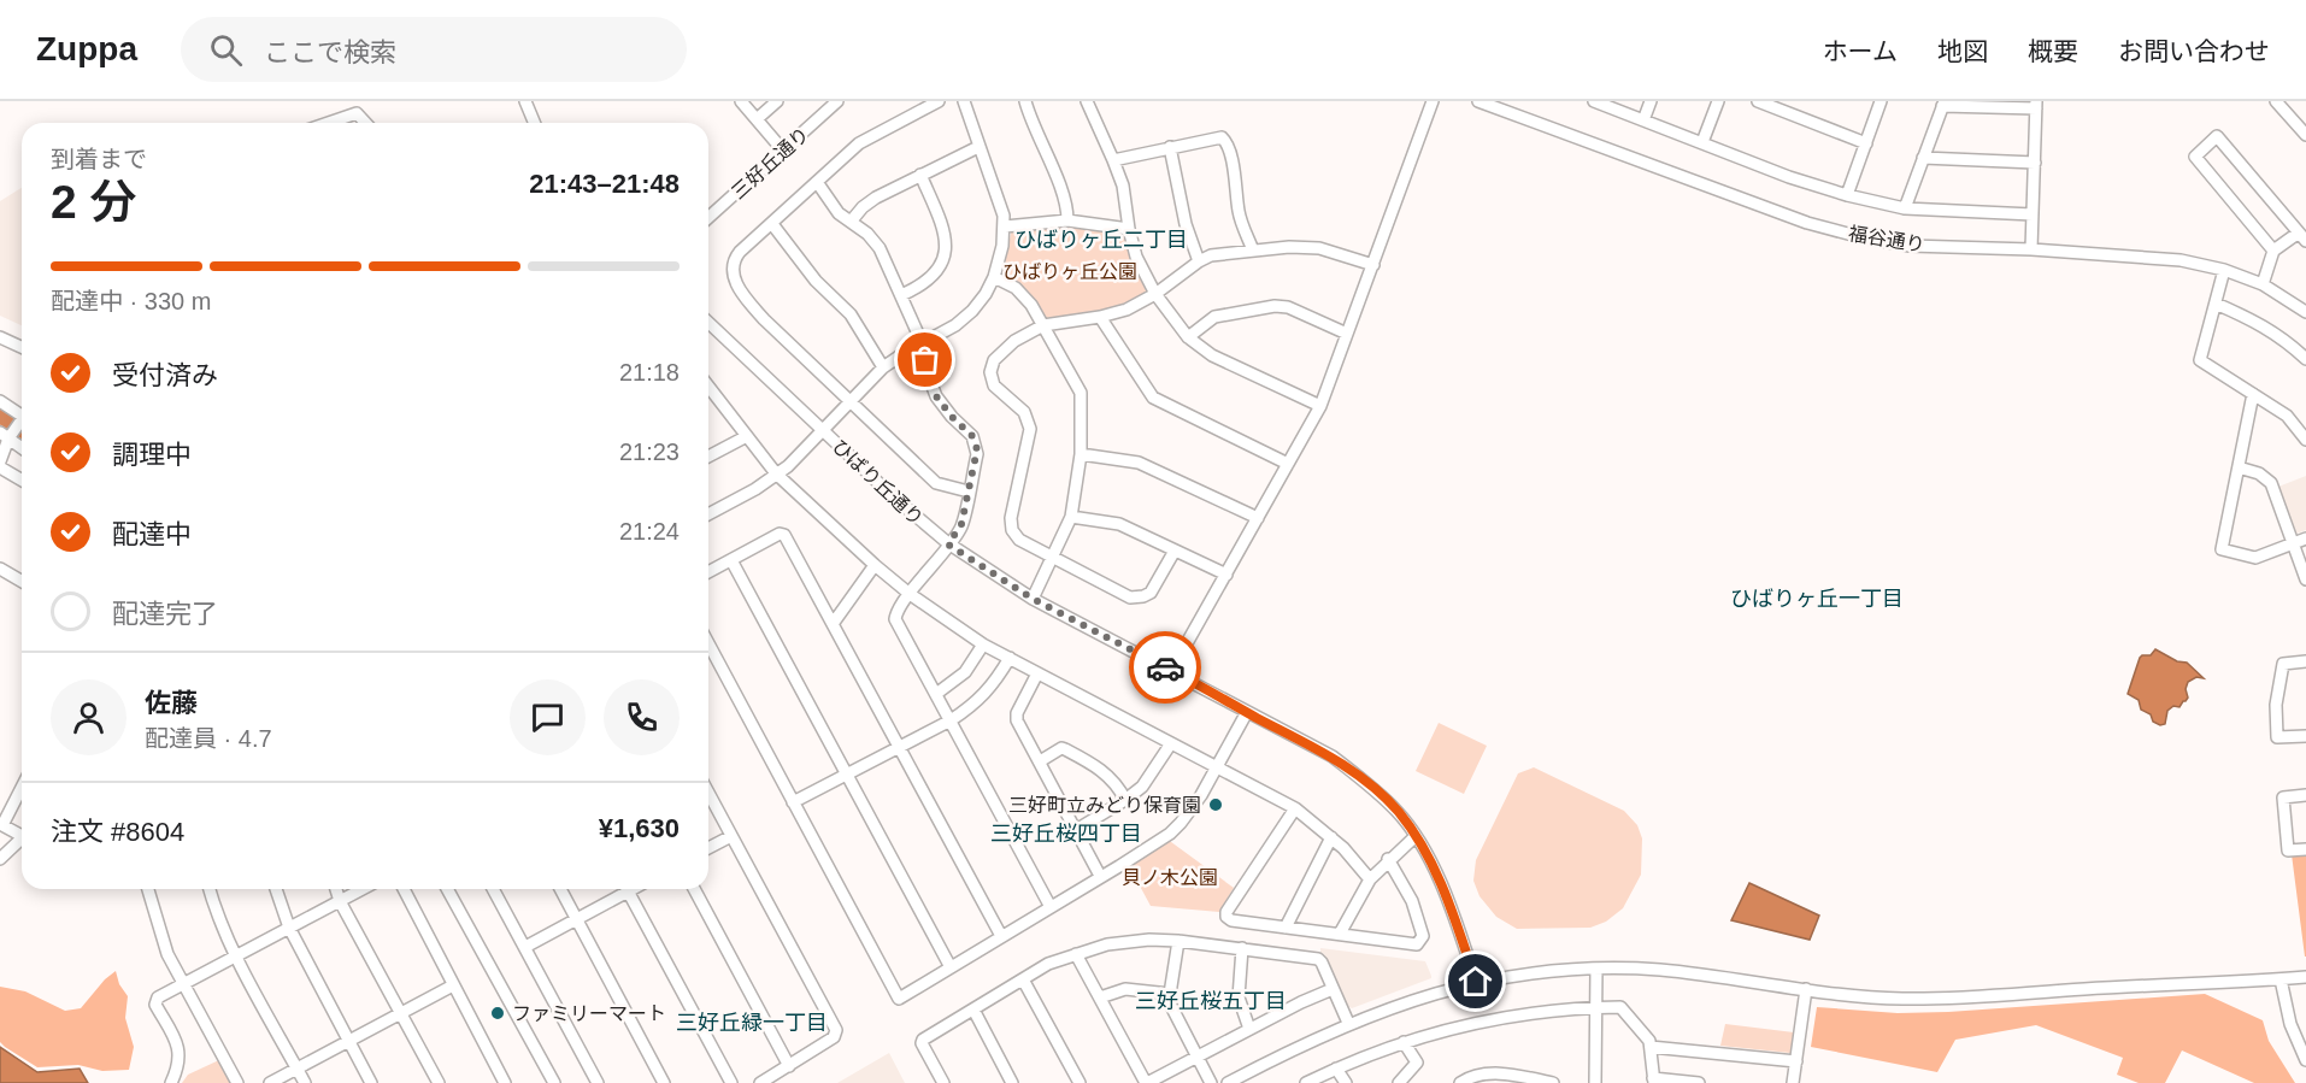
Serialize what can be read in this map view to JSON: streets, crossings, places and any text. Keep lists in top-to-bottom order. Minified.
{"streets":{"street":["三好丘通り","福谷通り","ひばり丘通り"]},"districts":["ひばりヶ丘二丁目","ひばりヶ丘一丁目","三好丘桜四丁目","三好丘桜五丁目","三好丘緑一丁目"],"parks":["ひばりヶ丘公園","貝ノ木公園"],"places":["三好町立みどり保育園","ファミリーマート"],"page":{"header":"Zuppa","search":"ここで検索","nav":["ホーム","地図","概要","お問い合わせ"],"heading":["2 分","到着まで","21:43–21:48"],"panel":["佐藤","配達員 · 4.7","注文 #8604","¥1,630"],"bar":"配達中 · 330 m","list":[["受付済み","21:18"],["調理中","21:23"],["配達中","21:24"],"配達完了"]}}
